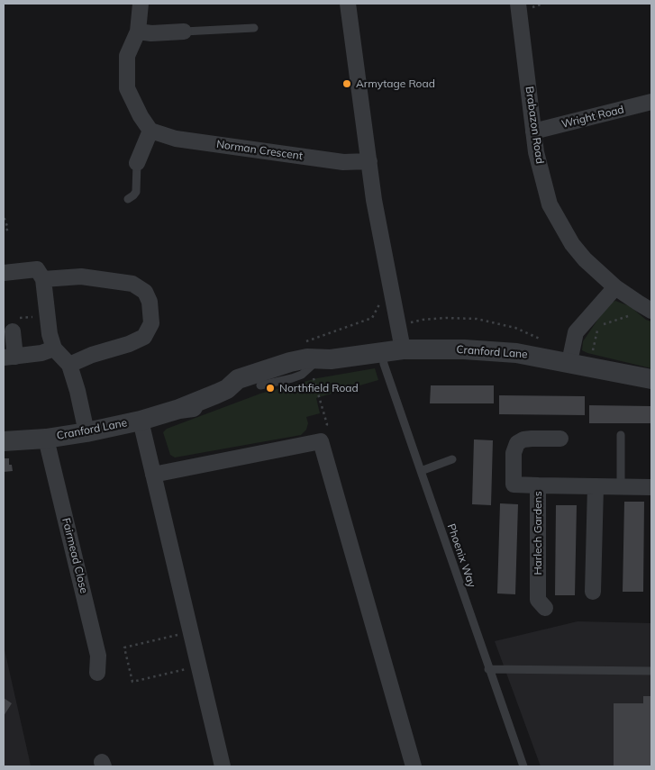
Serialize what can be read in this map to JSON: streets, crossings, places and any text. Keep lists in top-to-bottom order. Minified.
{"streets":{"street":["Wright Road","Brabazon Road","Norman Crescent","Cranford Lane","Harlech Gardens","Fairmead Close"],"lane":["Phoenix Way"]},"crossings":[["Wright Road","Brabazon Road"],["Cranford Lane","Fairmead Close"],["Cranford Lane","Phoenix Way"]],"places":["Armytage Road","Northfield Road"]}
